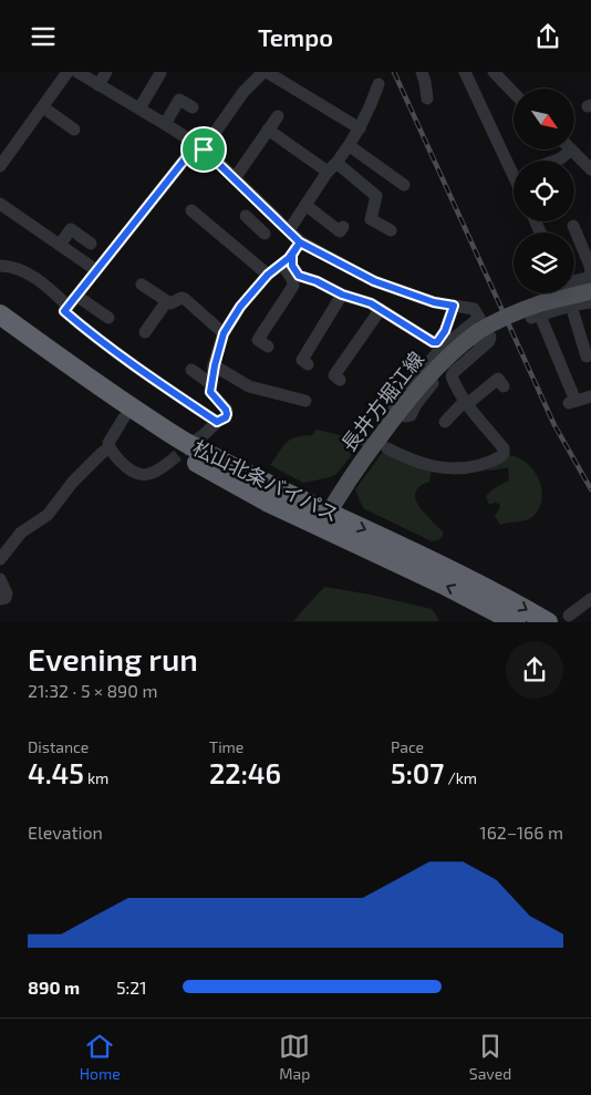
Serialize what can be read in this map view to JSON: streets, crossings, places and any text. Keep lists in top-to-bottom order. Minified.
{"streets":{"highway":["松山北条バイパス"],"main road":["長井方堀江線"]},"crossings":[["長井方堀江線","松山北条バイパス"]],"north":"bottom right","page":{"header":"Tempo","heading":["Evening run","21:32 · 5 × 890 m"],"stats":[["Distance","4.45 km"],["Time","22:46"],["Pace","5:07 /km"]],"chart":["Elevation","162–166 m"],"list":[{"name":"890 m","note":"5:21"}],"tabs":["Home","Map","Saved"]}}
